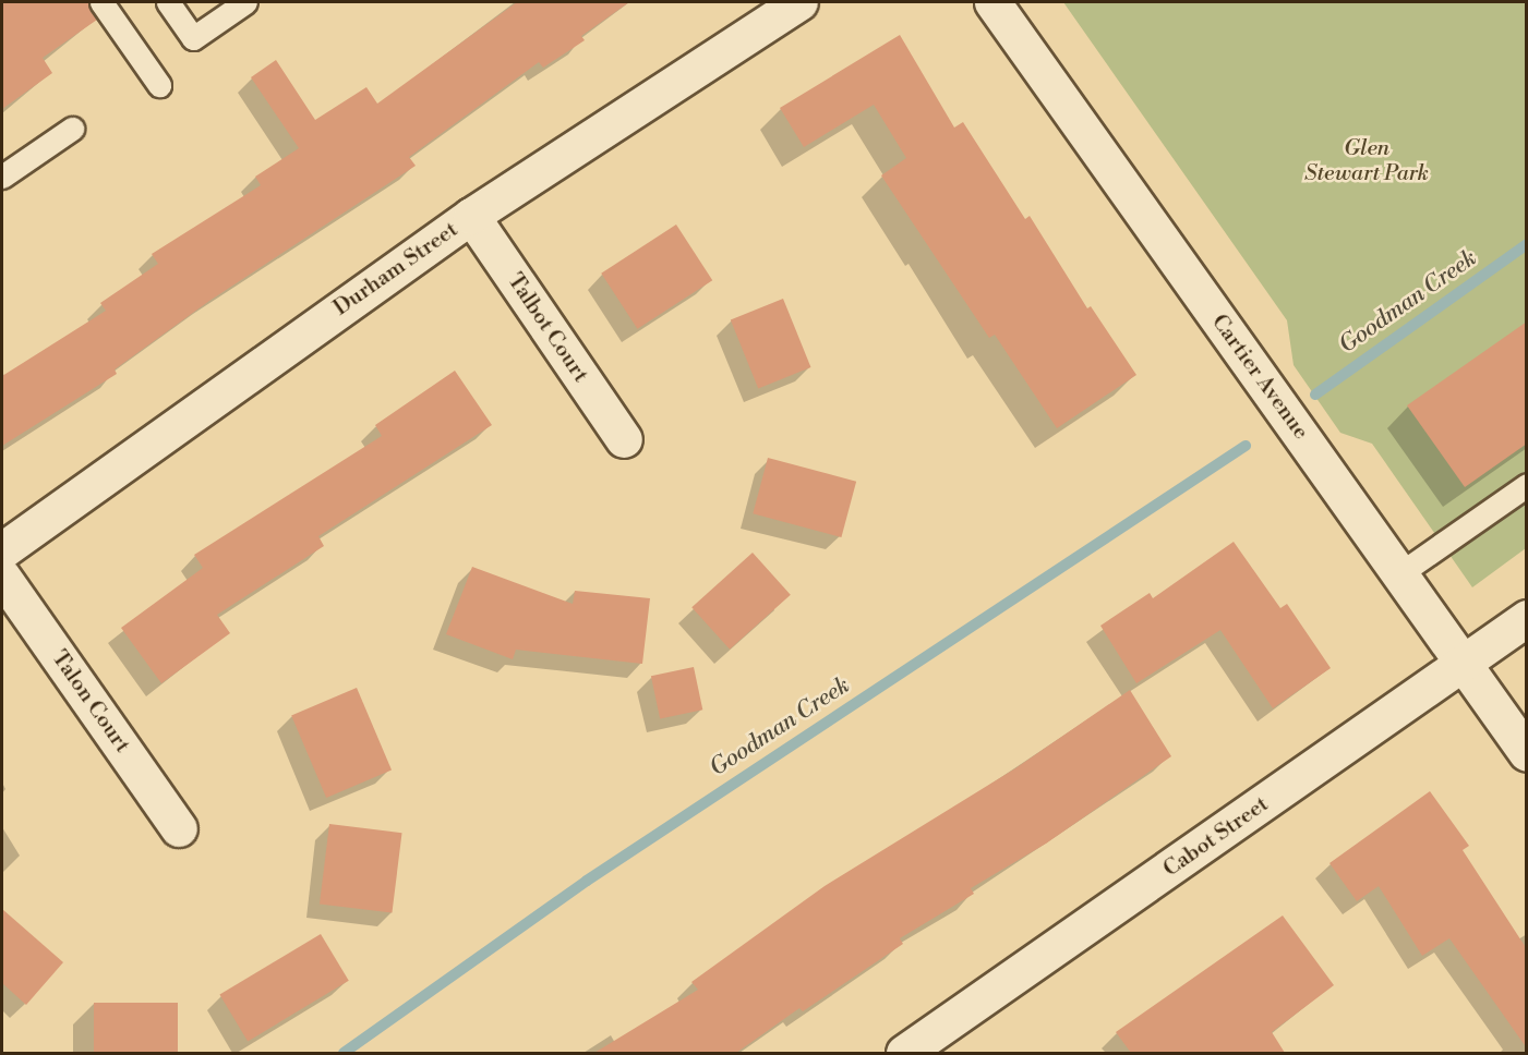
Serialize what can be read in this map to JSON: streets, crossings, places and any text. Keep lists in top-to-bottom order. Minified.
{"streets":{"street":["Durham Street","Talbot Court","Cartier Avenue","Talon Court","Cabot Street"]},"crossings":[["Durham Street","Talbot Court"],["Cartier Avenue","Cabot Street"]],"water":["Goodman Creek"],"parks":["Glen Stewart Park"]}
